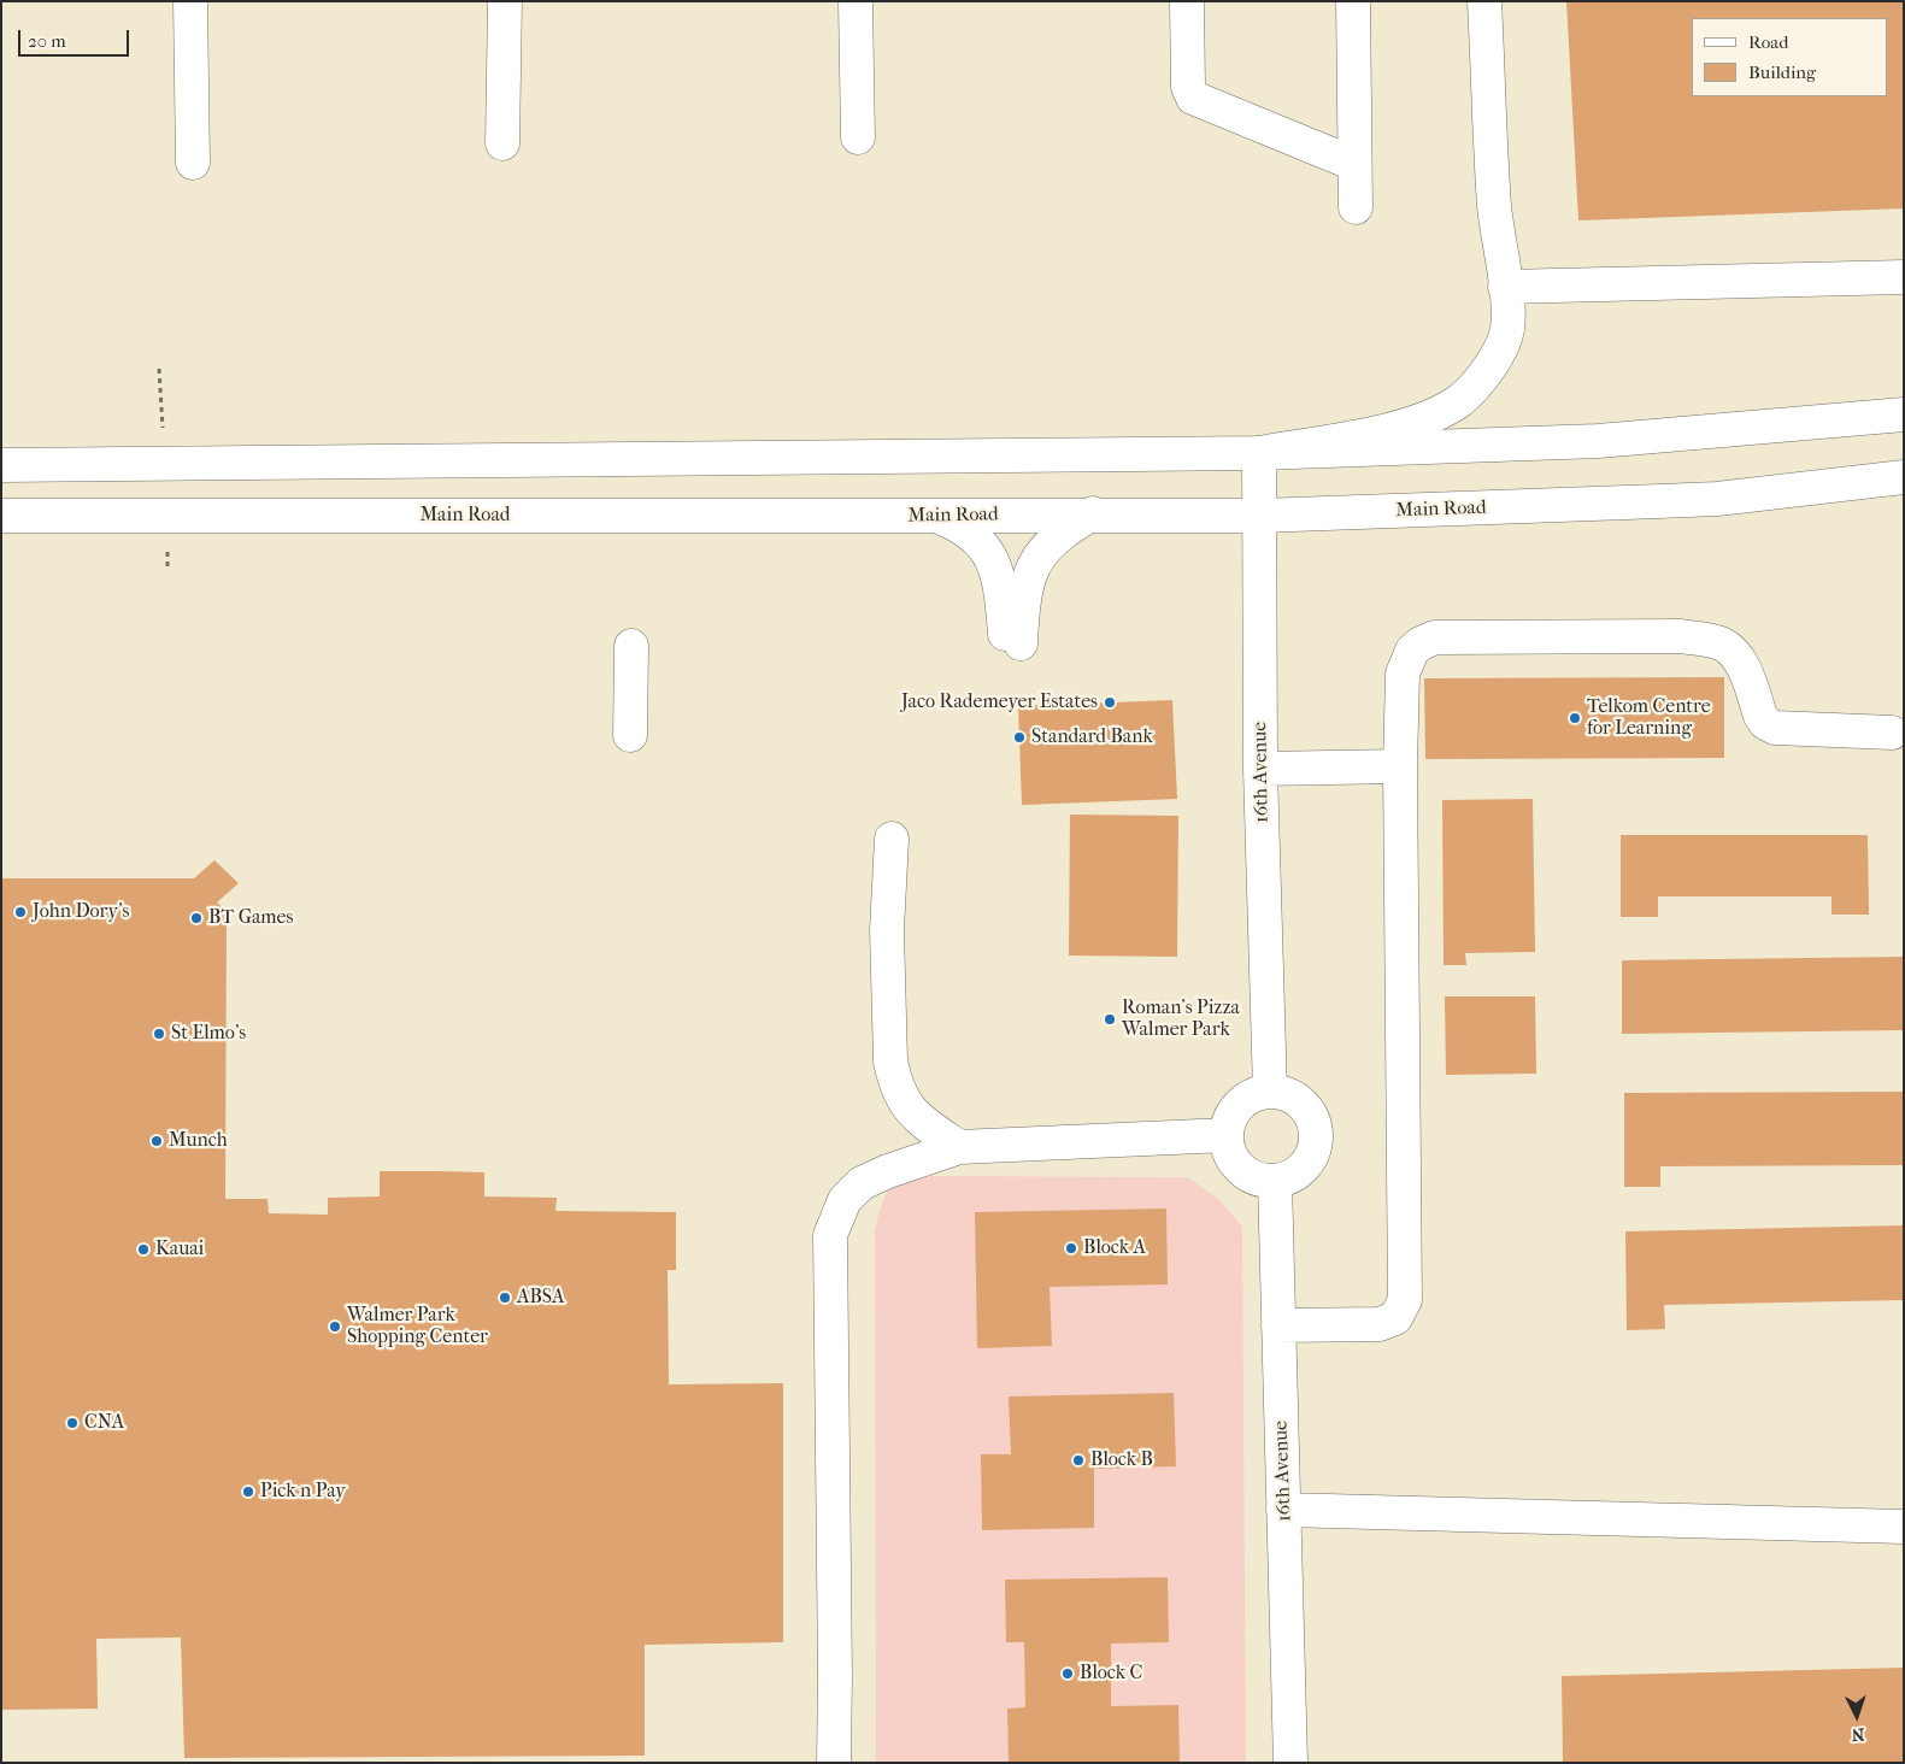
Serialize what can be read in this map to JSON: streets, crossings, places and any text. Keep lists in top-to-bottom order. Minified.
{"streets":{"main road":["Main Road","16th Avenue"]},"crossings":[["Main Road","16th Avenue"]],"places":["Jaco Rademeyer Estates","Telkom Centre for Learning","Standard Bank","John Dory's","BT Games","Roman's Pizza Walmer Park","St Elmo's","Munch","Block A","Kauai","ABSA","Walmer Park Shopping Center","CNA","Block B","Pick n Pay","Block C"],"legend":["Road","Building"],"scale_bar":"20 m","north":"bottom"}
